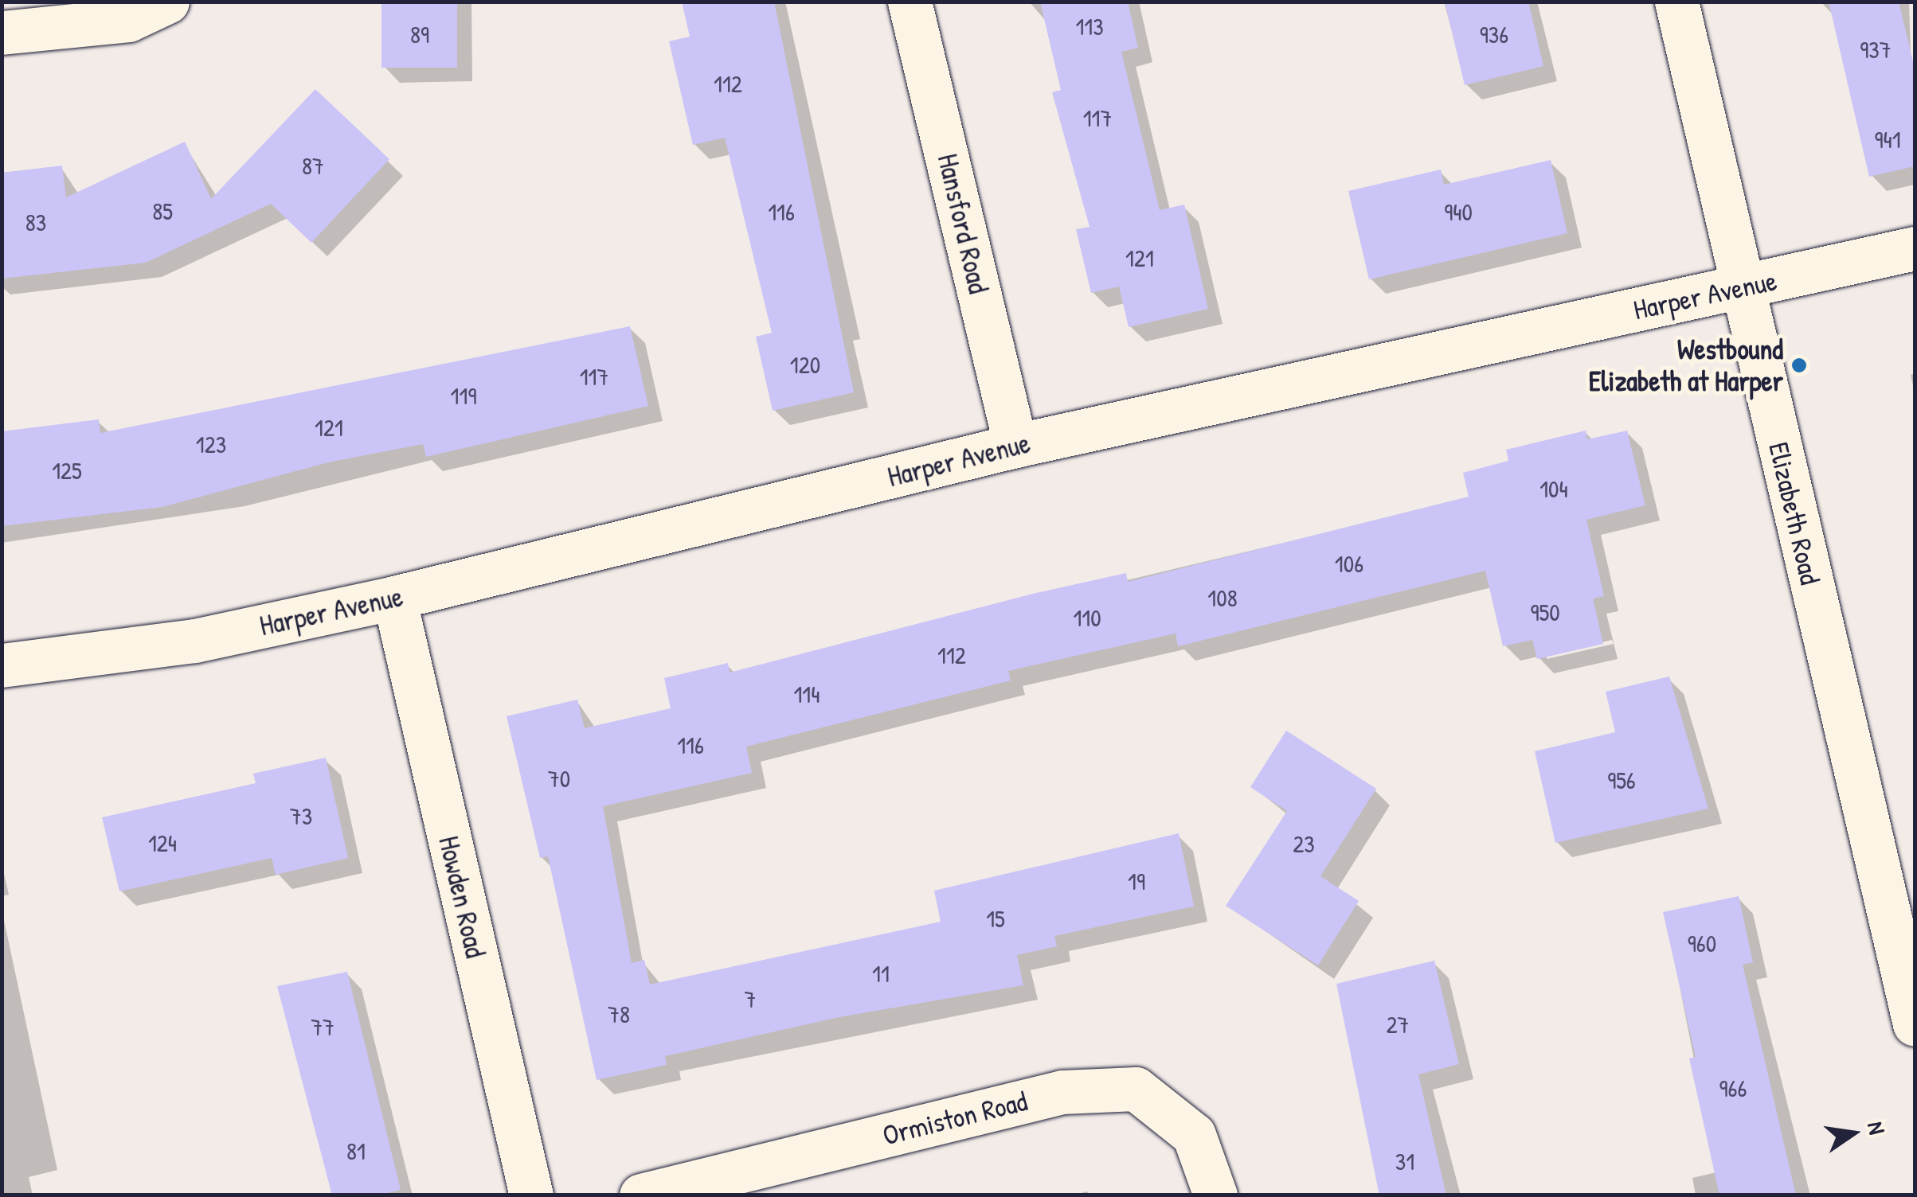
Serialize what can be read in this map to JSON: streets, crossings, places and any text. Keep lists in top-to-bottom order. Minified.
{"streets":{"street":["Hansford Road","Harper Avenue","Elizabeth Road","Howden Road","Ormiston Road"]},"crossings":[["Hansford Road","Harper Avenue"],["Harper Avenue","Elizabeth Road"],["Harper Avenue","Howden Road"]],"places":["Westbound Elizabeth at Harper"],"house_numbers":["113","89","936","937","112","117","941","87","85","116","940","83","121","120","117","119","121","123","125","104","106","108","950","110","112","114","116","70","956","73","124","23","19","15","960","11","7","78","27","77","966","81","31"],"north":"right"}
